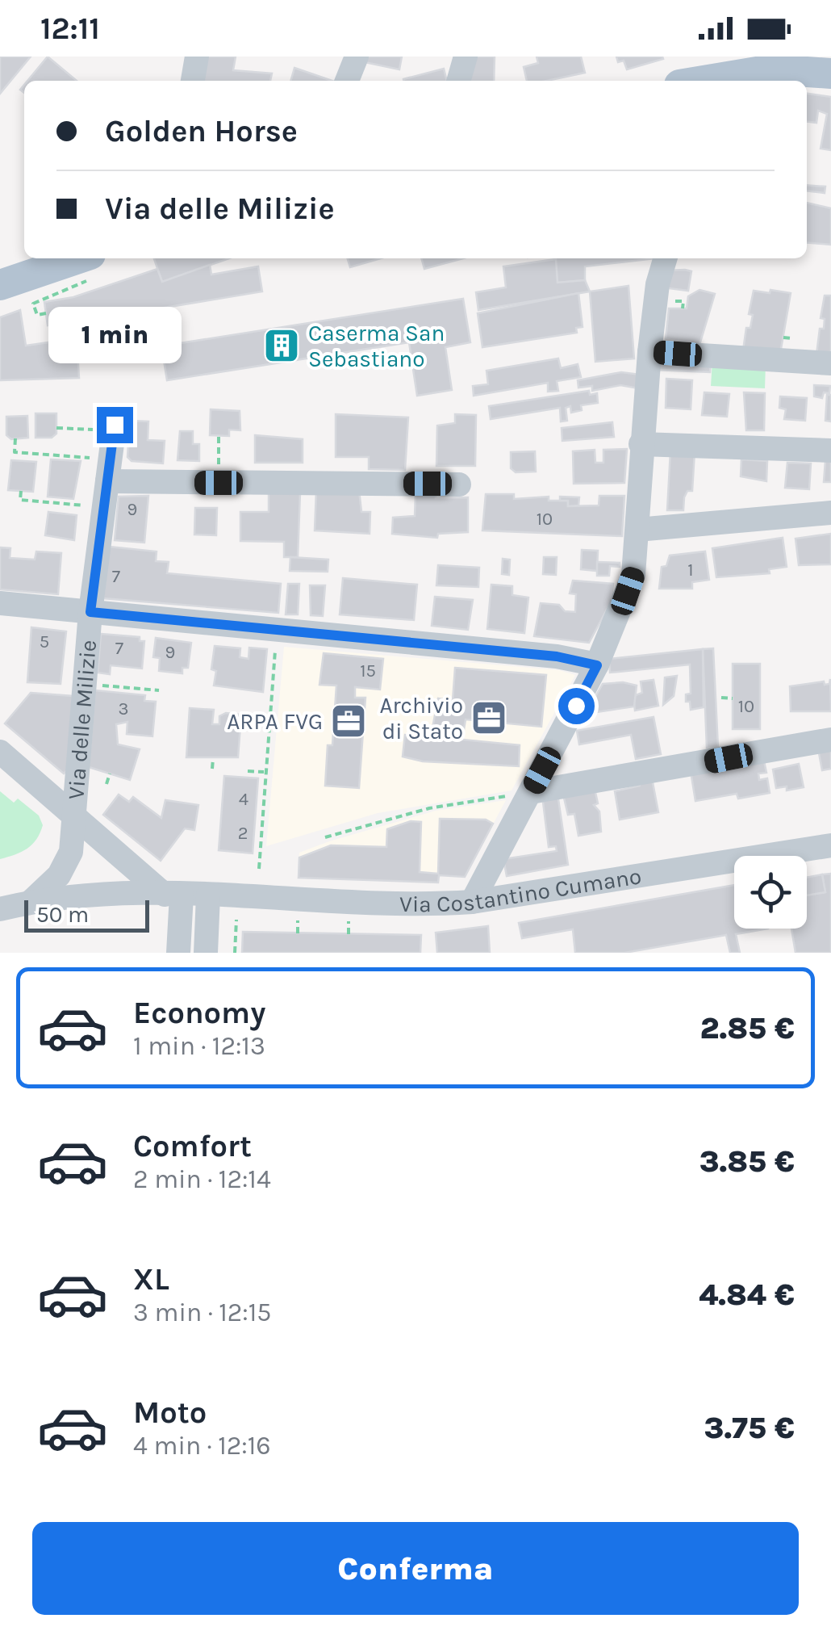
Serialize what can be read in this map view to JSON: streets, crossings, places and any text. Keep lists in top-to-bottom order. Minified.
{"streets":{"street":["Via delle Milizie","Via Costantino Cumano"]},"crossings":[["Via delle Milizie","Via Costantino Cumano"]],"places":{"building":["Caserma San Sebastiano"],"office":["Archivio di Stato","ARPA FVG"]},"house_numbers":["9","10","1","7","5","7","9","15","10","3","4","2"],"scale_bar":"50 m","page":{"status":"12:11","banner":["Golden Horse","Via delle Milizie"],"bubble":"1 min","scale":"50 m","list":[{"name":"Economy","note":"1 min · 12:13","value":"2.85 €"},{"name":"Comfort","note":"2 min · 12:14","value":"3.85 €"},{"name":"XL","note":"3 min · 12:15","value":"4.84 €"},{"name":"Moto","note":"4 min · 12:16","value":"3.75 €"}],"buttons":"Conferma"}}
